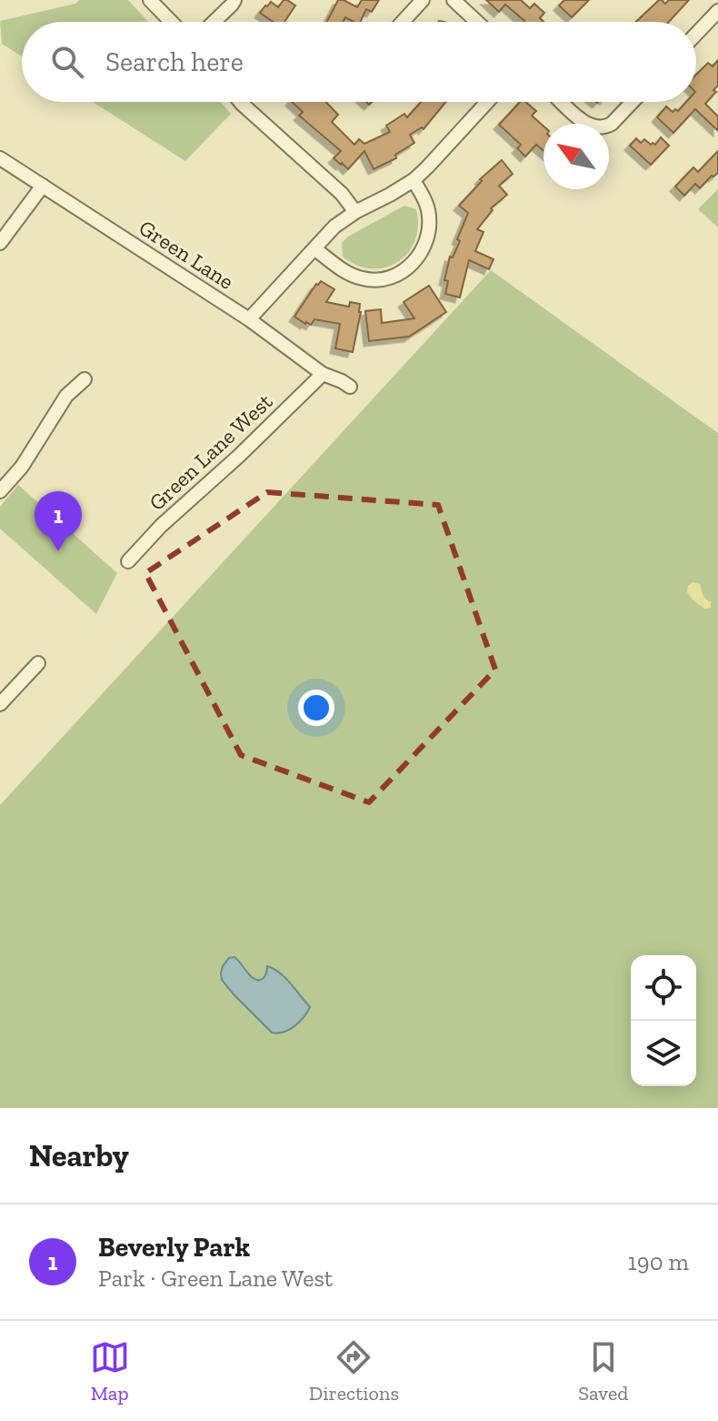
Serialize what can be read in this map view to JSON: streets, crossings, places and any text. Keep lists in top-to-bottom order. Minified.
{"streets":{"street":["Green Lane","Green Lane West"]},"crossings":[["Green Lane","Green Lane West"]],"north":"top left","page":{"search":"Search here","pins":"1","heading":"Nearby","list":[{"mark":"1","name":"Beverly Park","note":"Park · Green Lane West","value":"190 m"}],"nav":["Map","Directions","Saved"]}}
